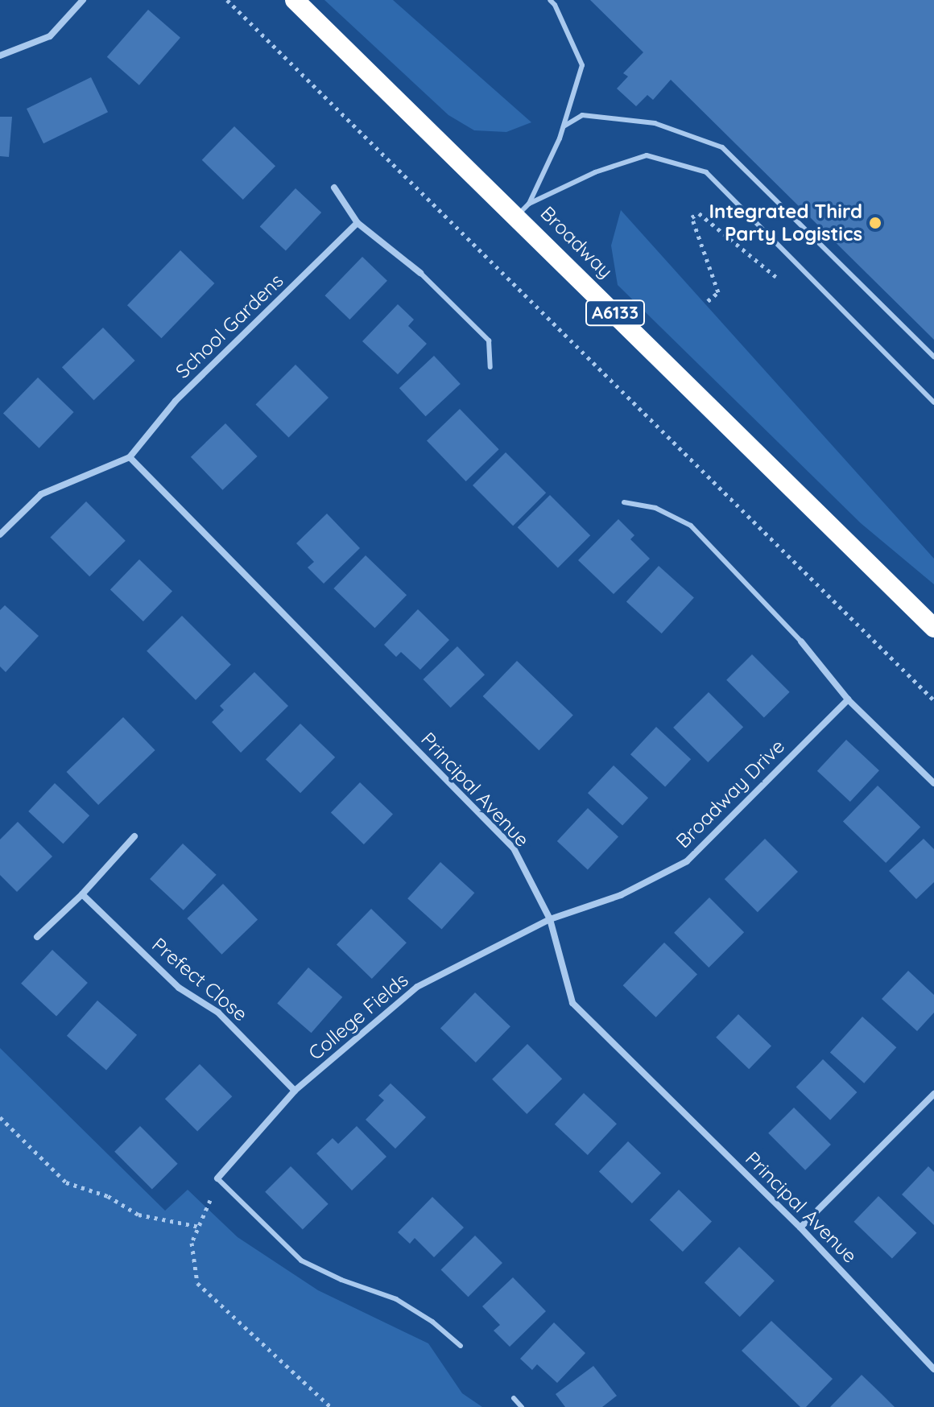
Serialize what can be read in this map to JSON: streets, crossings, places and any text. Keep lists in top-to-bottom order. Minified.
{"streets":{"highway":["Broadway","A6133"],"street":["School Gardens","Principal Avenue","Broadway Drive","Prefect Close","College Fields"]},"crossings":[["School Gardens","Principal Avenue"],["Principal Avenue","Broadway Drive"],["Principal Avenue","College Fields"],["Broadway Drive","College Fields"],["Prefect Close","College Fields"]],"places":["Integrated Third Party Logistics"]}
